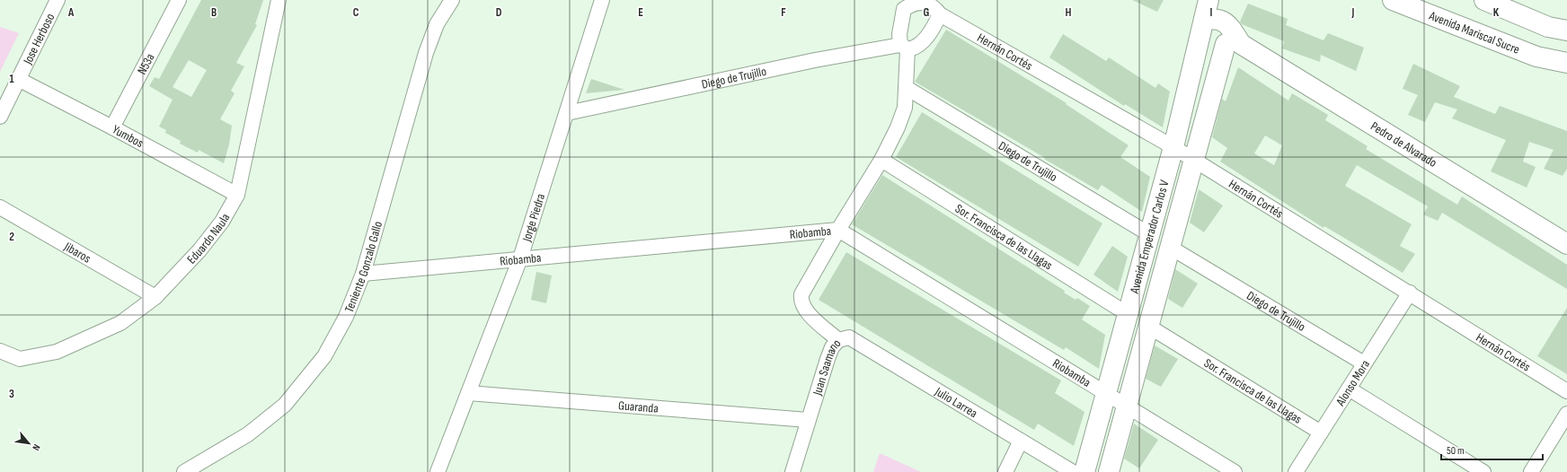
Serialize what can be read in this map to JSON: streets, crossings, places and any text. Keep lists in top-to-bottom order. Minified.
{"streets":{"main road":["Avenida Mariscal Sucre","Pedro de Alvarado","Avenida Emperador Carlos V"],"street":["Jose Herboso","Hernán Cortés","N53a","Diego de Trujillo","Yumbos","Jorge Piedra","Riobamba","Eduardo Naula","Sor. Francisca de las Llagas","Jibaros","Teniente Gonzalo Gallo","Juan Saamano","Alonso Mora","Julio Larrea","Guaranda"]},"crossings":[["Jose Herboso","Yumbos"],["Hernán Cortés","Diego de Trujillo"],["Hernán Cortés","Avenida Emperador Carlos V"],["Hernán Cortés","Juan Saamano"],["Hernán Cortés","Alonso Mora"],["N53a","Yumbos"],["Diego de Trujillo","Jorge Piedra"],["Diego de Trujillo","Avenida Emperador Carlos V"],["Diego de Trujillo","Juan Saamano"],["Diego de Trujillo","Alonso Mora"],["Yumbos","Eduardo Naula"],["Pedro de Alvarado","Avenida Emperador Carlos V"],["Jorge Piedra","Riobamba"],["Jorge Piedra","Guaranda"],["Riobamba","Avenida Emperador Carlos V"],["Riobamba","Teniente Gonzalo Gallo"],["Riobamba","Juan Saamano"],["Eduardo Naula","Jibaros"],["Sor. Francisca de las Llagas","Avenida Emperador Carlos V"],["Sor. Francisca de las Llagas","Juan Saamano"],["Sor. Francisca de las Llagas","Alonso Mora"],["Juan Saamano","Julio Larrea"],["Juan Saamano","Guaranda"]],"scale_bar":"50 m","north":"bottom right","grid":{"columns":["A","B","C","D","E","F","G","H","I","J","K"],"rows":["1","2","3"]}}
